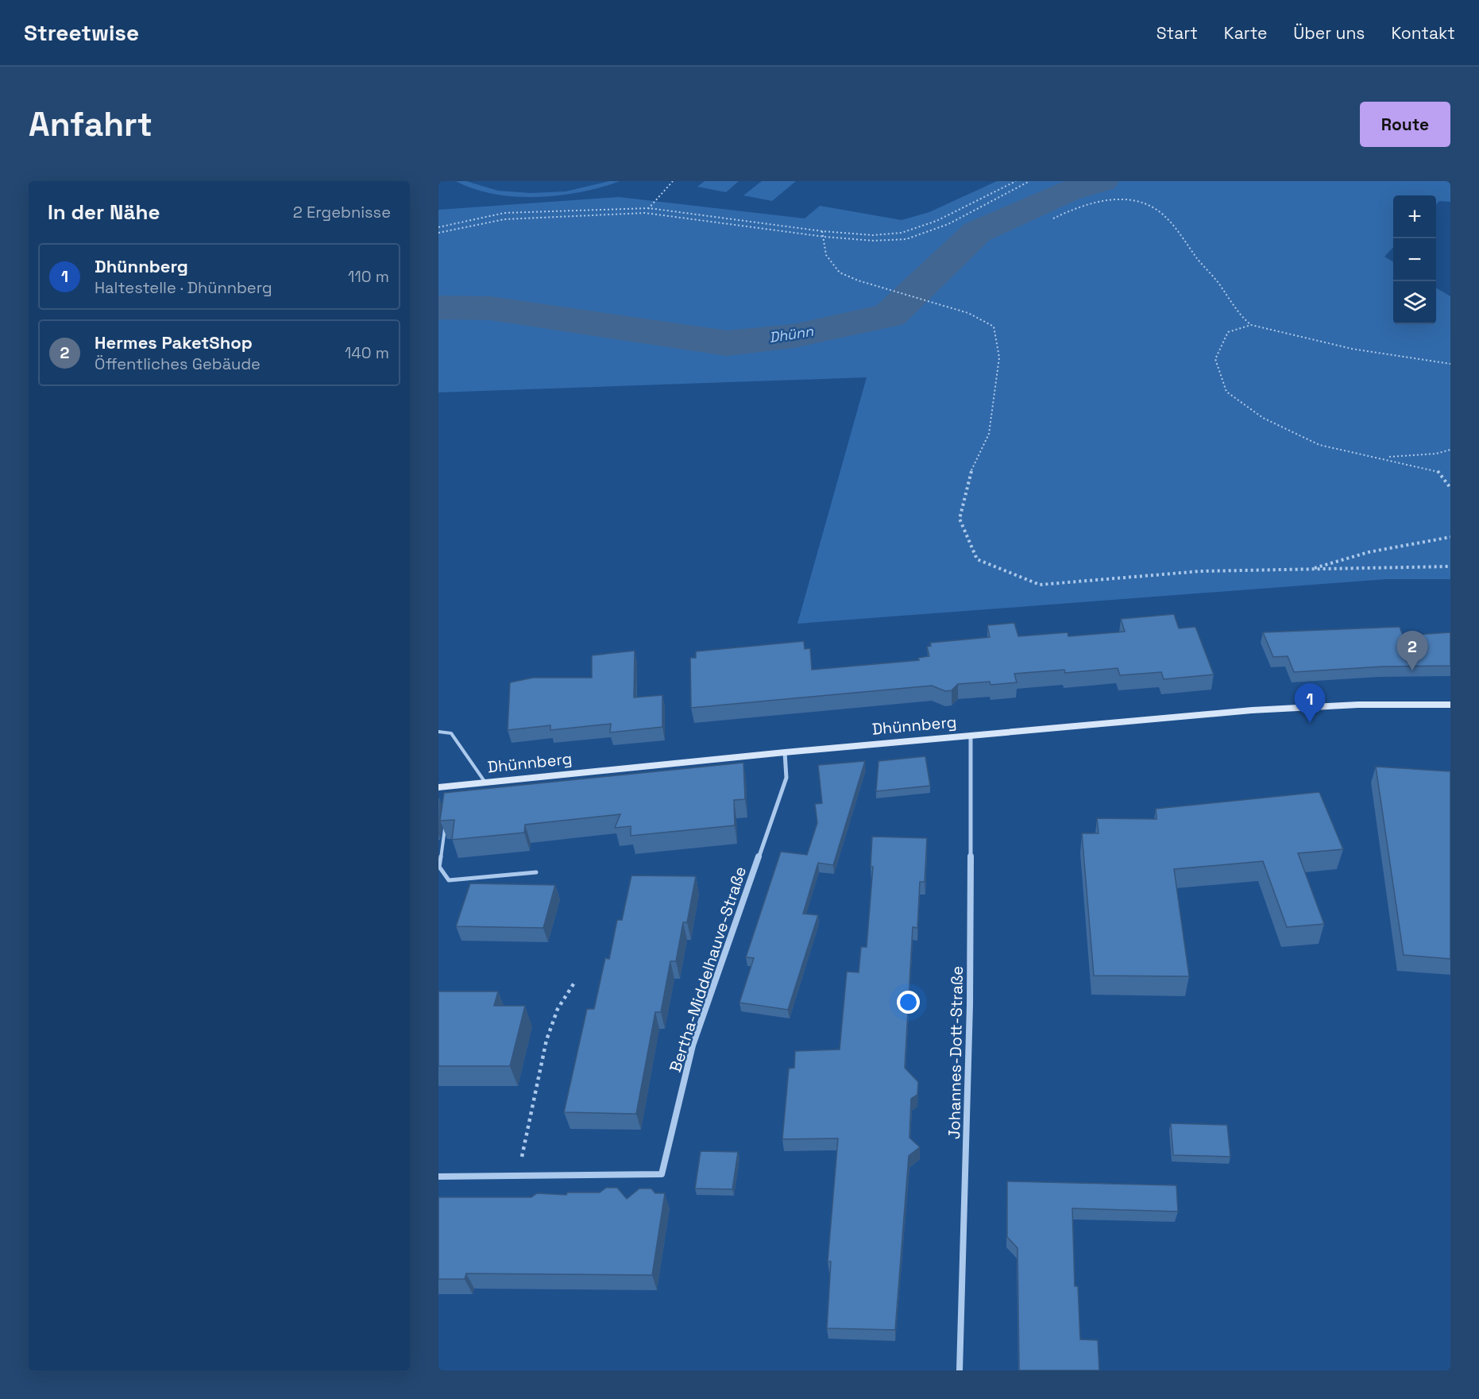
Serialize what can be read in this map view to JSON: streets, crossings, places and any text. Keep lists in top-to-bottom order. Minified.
{"streets":{"street":["Dhünnberg","Bertha-Middelhauve-Straße","Johannes-Dott-Straße"]},"crossings":[["Dhünnberg","Bertha-Middelhauve-Straße"],["Dhünnberg","Johannes-Dott-Straße"]],"water":["Dhünn"],"page":{"header":"Streetwise","nav":["Start","Karte","Über uns","Kontakt"],"buttons":"Route","title":"Anfahrt","heading":["In der Nähe","2 Ergebnisse"],"map_buttons":["+","−"],"list":[{"mark":"1","name":"Dhünnberg","note":"Haltestelle · Dhünnberg","value":"110 m"},{"mark":"2","name":"Hermes PaketShop","note":"Öffentliches Gebäude","value":"140 m"}],"pins":["2","1"]}}
